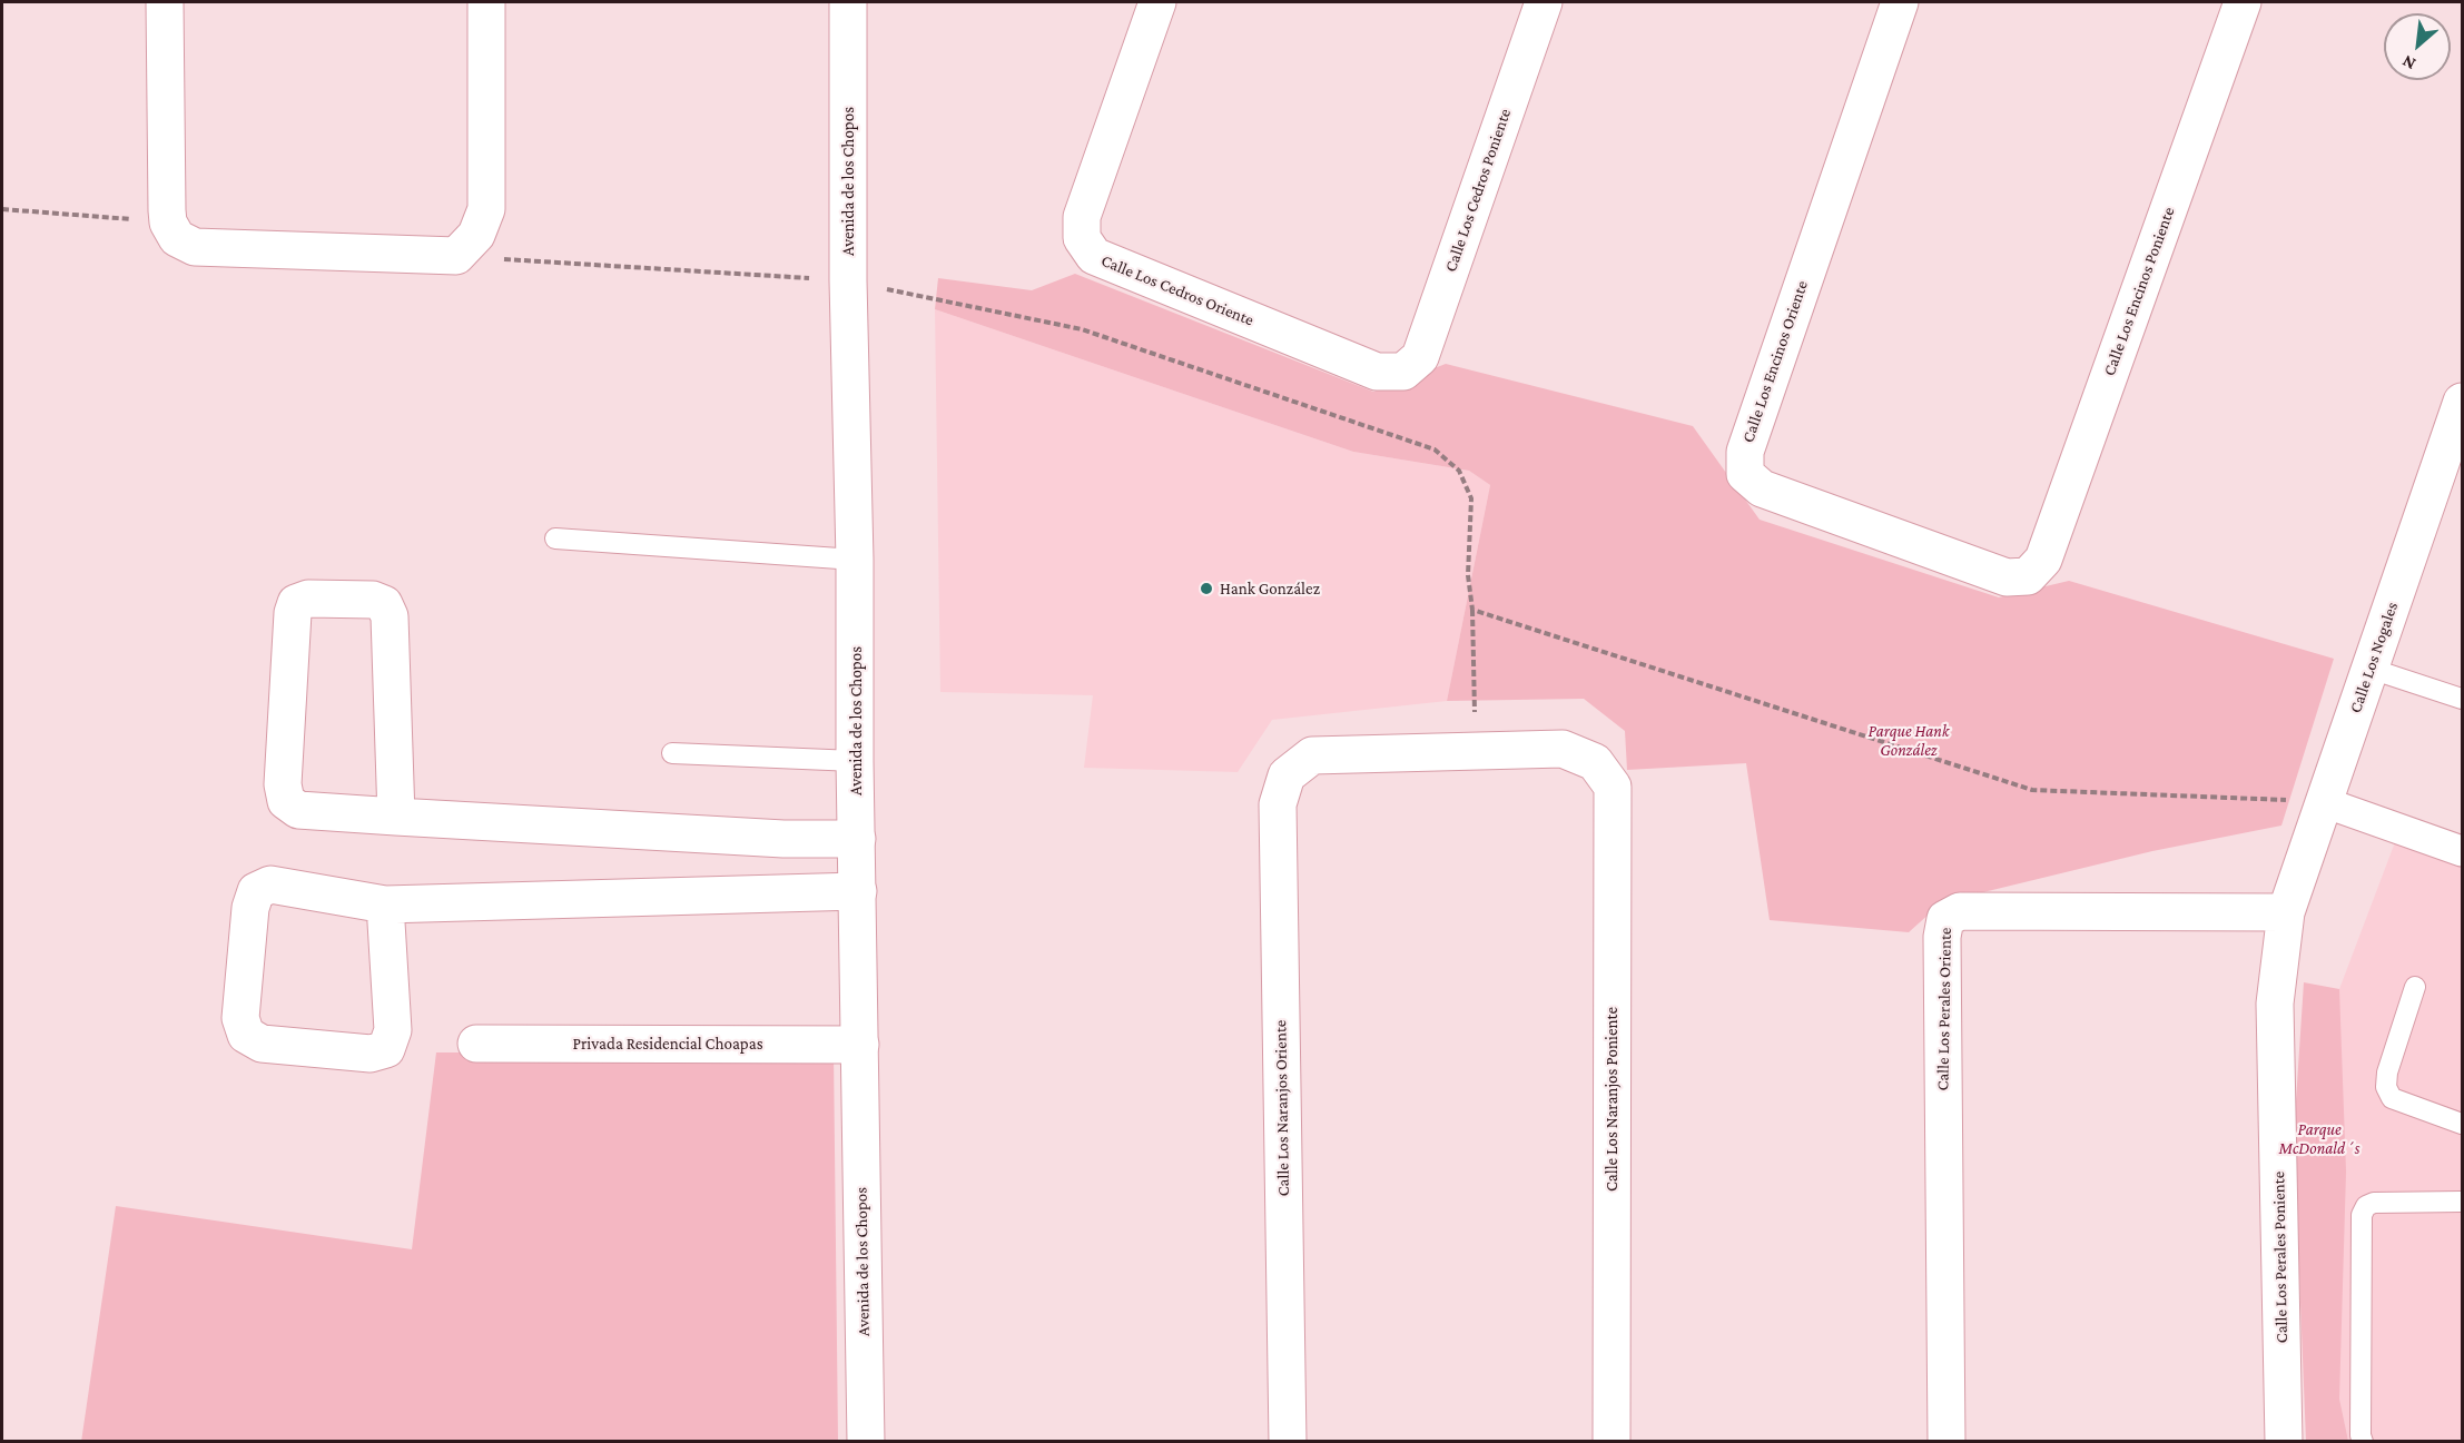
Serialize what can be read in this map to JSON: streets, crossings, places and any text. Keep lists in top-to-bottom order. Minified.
{"streets":{"street":["Avenida de los Chopos","Calle Los Cedros Poniente","Calle Los Cedros Oriente","Calle Los Encinos Poniente","Calle Los Encinos Oriente","Calle Los Nogales","Calle Los Perales Oriente","Privada Residencial Choapas","Calle Los Naranjos Poniente","Calle Los Naranjos Oriente","Calle Los Perales Poniente"]},"crossings":[["Avenida de los Chopos","Privada Residencial Choapas"],["Calle Los Cedros Poniente","Calle Los Cedros Oriente"],["Calle Los Encinos Poniente","Calle Los Encinos Oriente"],["Calle Los Nogales","Calle Los Perales Oriente"],["Calle Los Nogales","Calle Los Perales Poniente"],["Calle Los Perales Oriente","Calle Los Perales Poniente"],["Calle Los Naranjos Poniente","Calle Los Naranjos Oriente"]],"parks":["Parque Hank González","Parque McDonald´s"],"places":["Hank González"],"north":"bottom left"}
